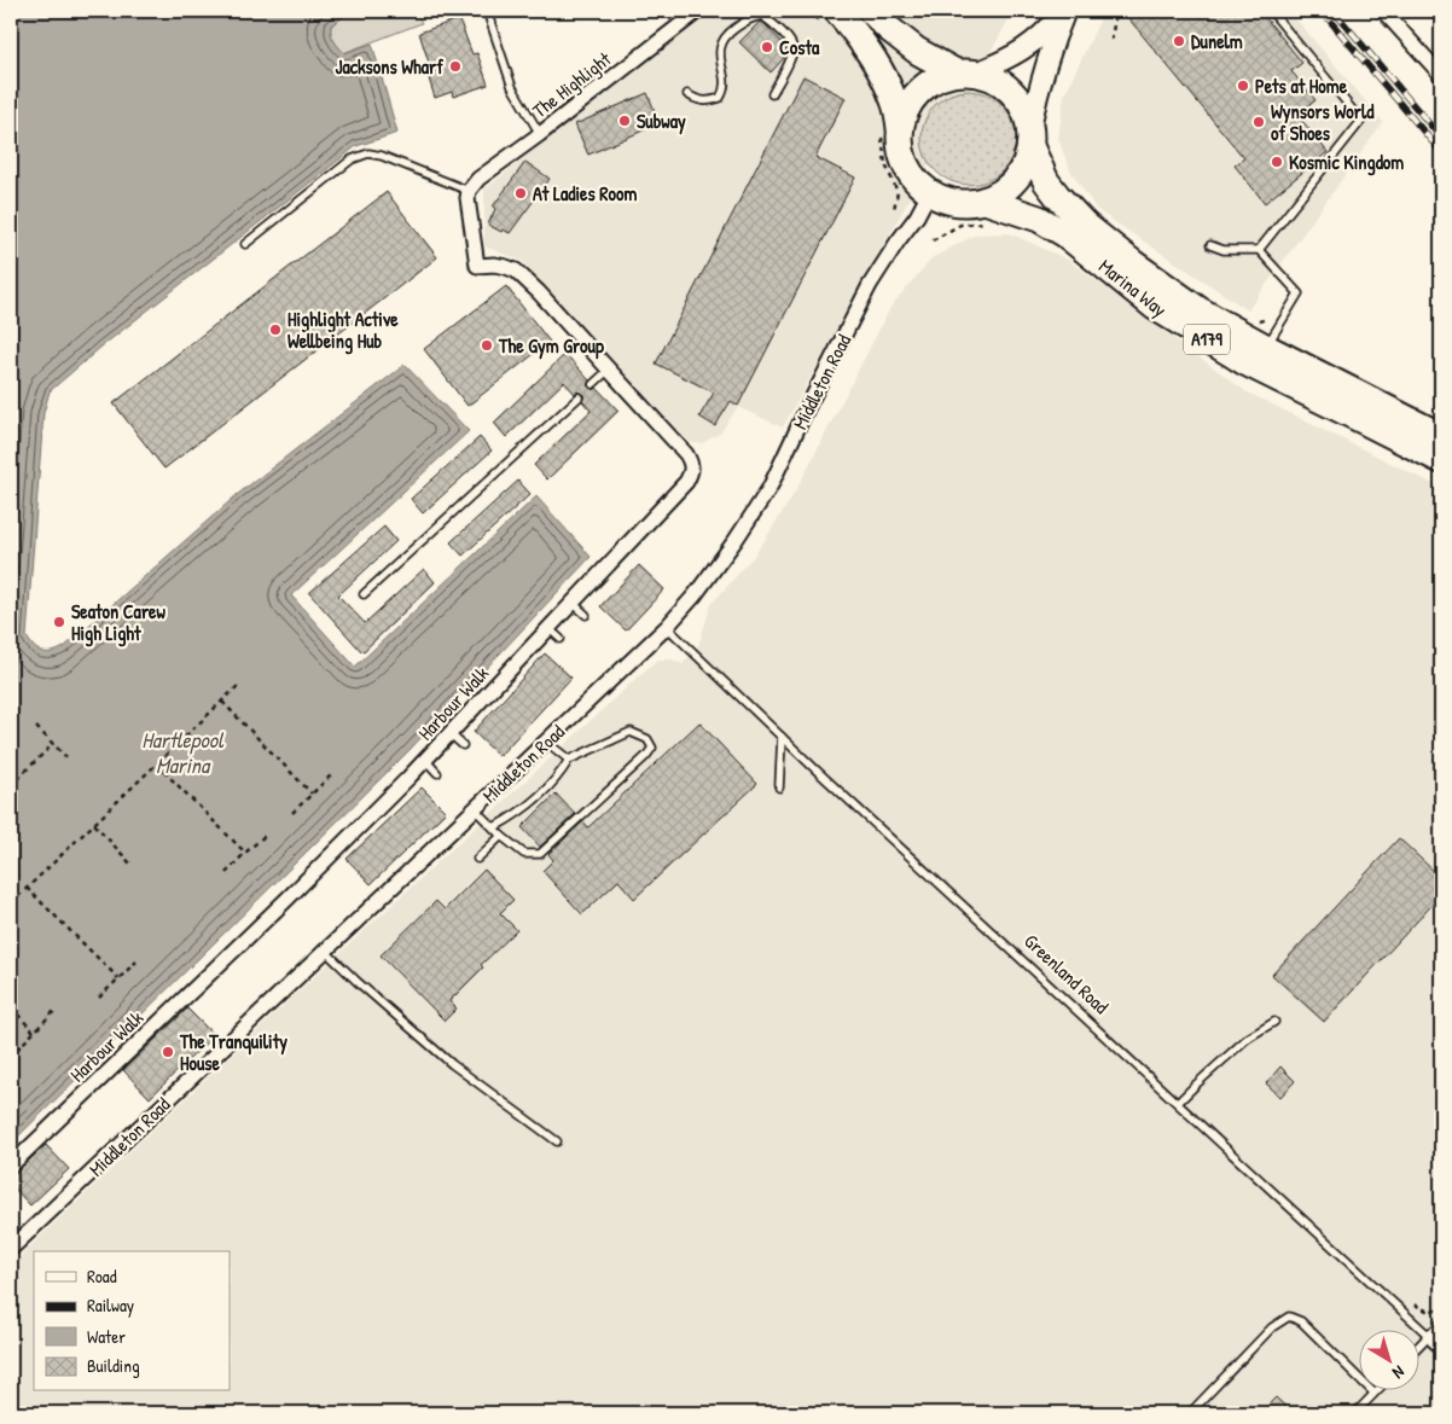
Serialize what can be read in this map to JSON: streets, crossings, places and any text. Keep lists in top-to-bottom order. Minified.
{"streets":{"highway":["Marina Way","A179"],"street":["The Highlight","Middleton Road","Harbour Walk","Greenland Road"]},"crossings":[["The Highlight","Harbour Walk"],["Marina Way","A179"],["Marina Way","Middleton Road"],["A179","Middleton Road"],["Middleton Road","Greenland Road"]],"water":["Hartlepool Marina"],"places":["Dunelm","Costa","Jacksons Wharf","Pets at Home","Subway","Wynsors World of Shoes","Kosmic Kingdom","At Ladies Room","Highlight Active Wellbeing Hub","The Gym Group","Seaton Carew High Light","The Tranquility House"],"legend":["Road","Railway","Water","Building"],"north":"bottom right"}
